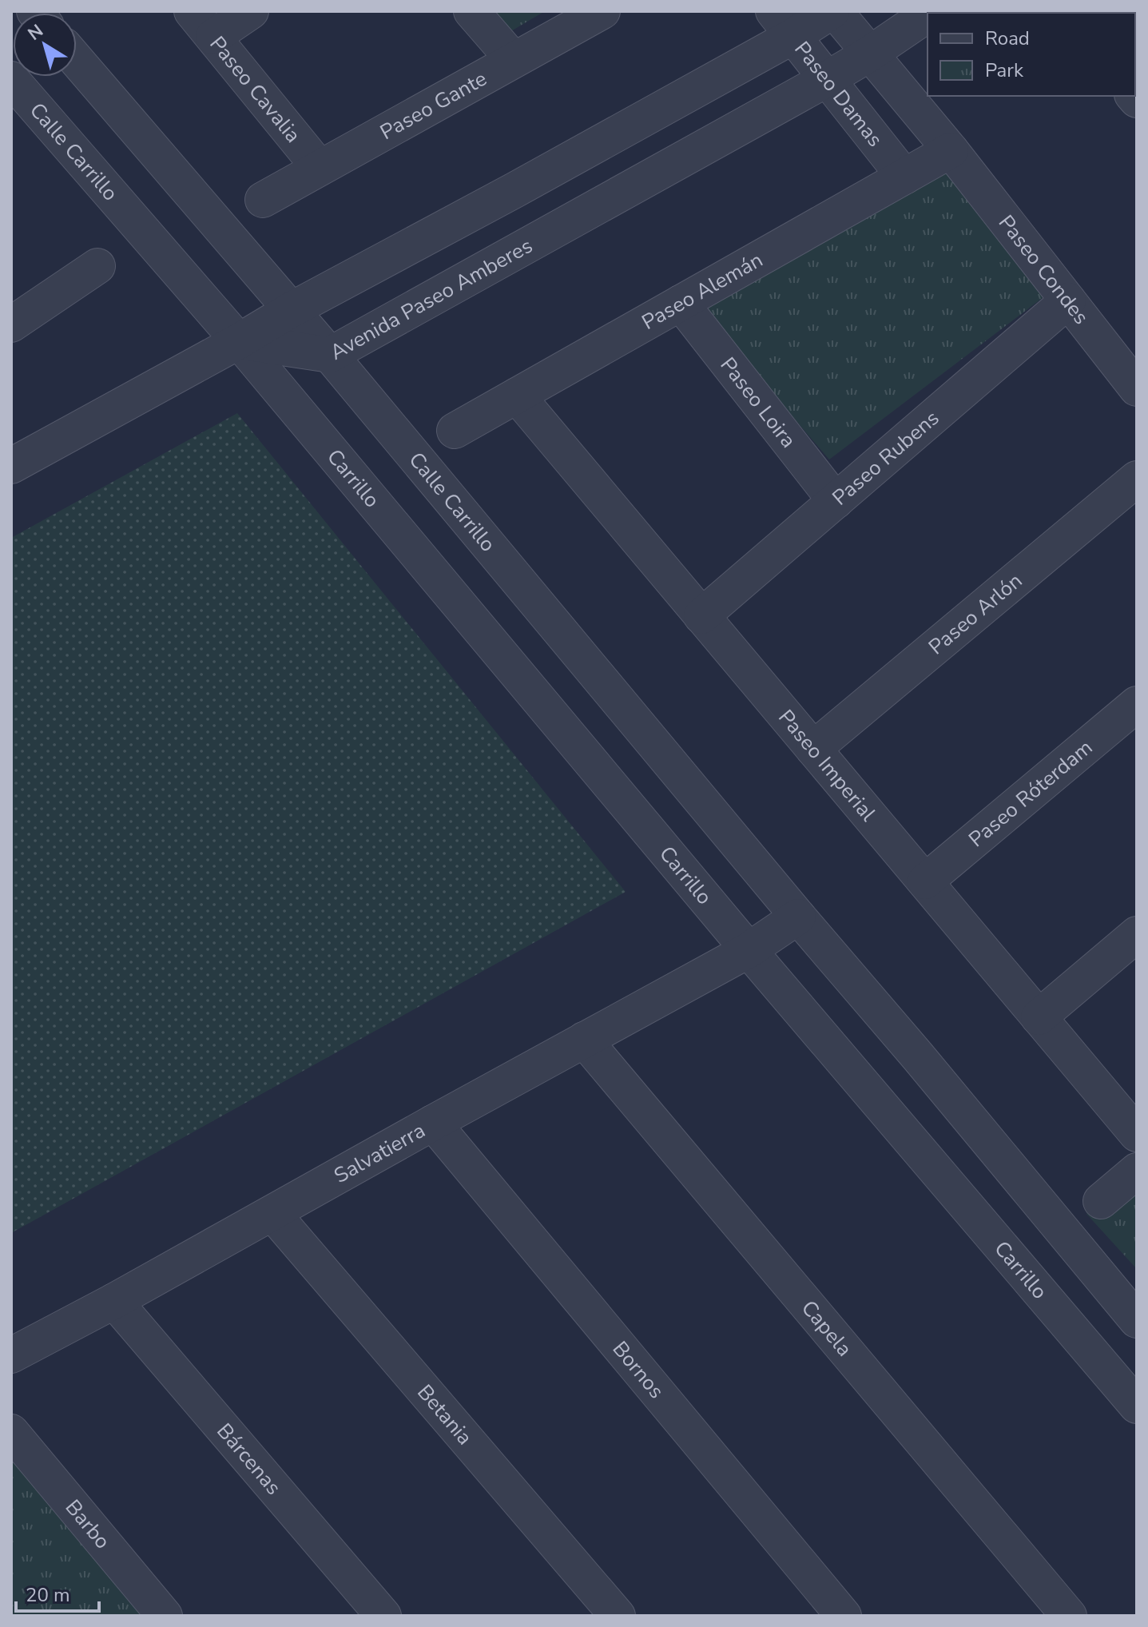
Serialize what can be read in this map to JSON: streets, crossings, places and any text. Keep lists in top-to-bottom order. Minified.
{"streets":{"street":["Paseo Cavalia","Paseo Damas","Paseo Gante","Calle Carrillo","Paseo Condes","Paseo Alemán","Avenida Paseo Amberes","Paseo Loira","Paseo Rubens","Carrillo","Paseo Arlón","Paseo Imperial","Paseo Róterdam","Salvatierra","Capela","Bornos","Betania","Bárcenas","Barbo"]},"crossings":[["Paseo Cavalia","Paseo Gante"],["Paseo Damas","Paseo Alemán"],["Paseo Damas","Avenida Paseo Amberes"],["Calle Carrillo","Avenida Paseo Amberes"],["Calle Carrillo","Carrillo"],["Paseo Condes","Paseo Alemán"],["Paseo Condes","Paseo Rubens"],["Paseo Alemán","Paseo Loira"],["Paseo Alemán","Paseo Imperial"],["Avenida Paseo Amberes","Carrillo"],["Paseo Loira","Paseo Rubens"],["Paseo Rubens","Paseo Imperial"],["Carrillo","Salvatierra"],["Paseo Arlón","Paseo Imperial"],["Paseo Imperial","Paseo Róterdam"],["Salvatierra","Capela"],["Salvatierra","Bornos"],["Salvatierra","Betania"],["Salvatierra","Bárcenas"]],"legend":["Road","Park"],"scale_bar":"20 m","north":"top left"}
